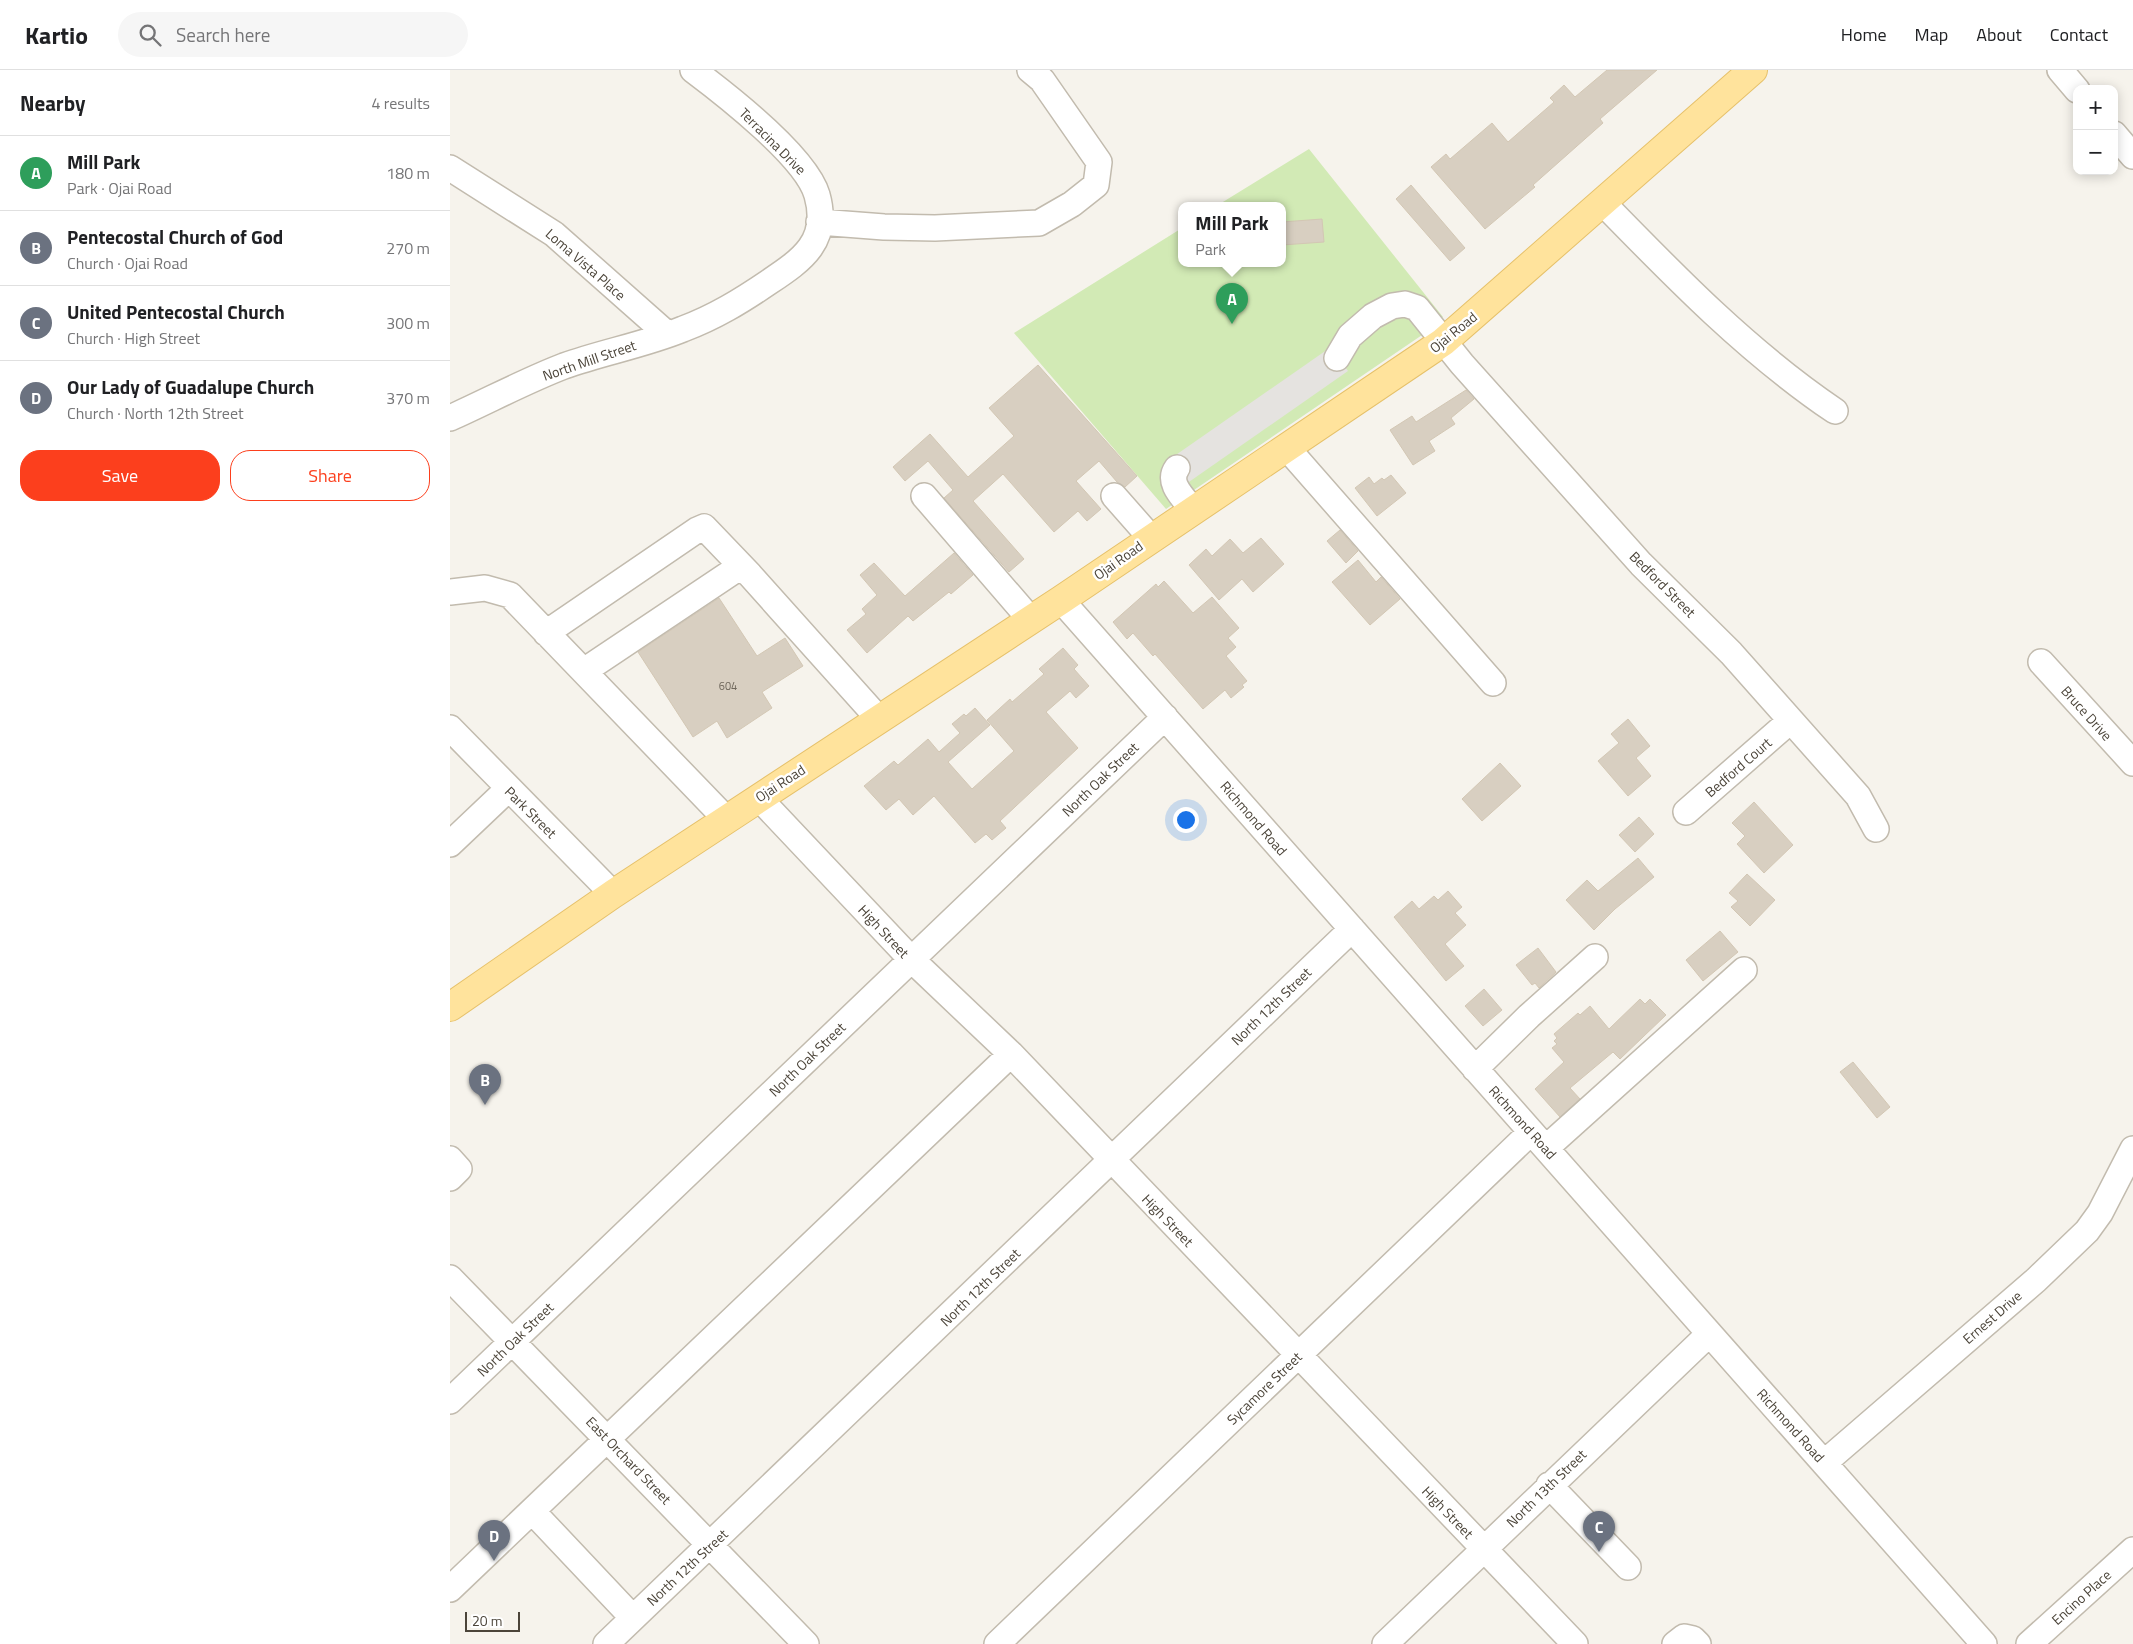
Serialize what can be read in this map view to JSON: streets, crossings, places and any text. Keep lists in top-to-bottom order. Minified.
{"streets":{"main road":["Ojai Road"],"street":["Terracina Drive","Loma Vista Place","North Mill Street","Bedford Street","Bruce Drive","Bedford Court","North Oak Street","Park Street","Richmond Road","High Street","North 12th Street","Ernest Drive","Sycamore Street","East Orchard Street","North 13th Street","Encino Place"]},"crossings":[["Terracina Drive","North Mill Street"],["Loma Vista Place","North Mill Street"],["Ojai Road","Bedford Street"],["Ojai Road","Park Street"],["Ojai Road","Richmond Road"],["Ojai Road","High Street"],["Bedford Street","Bedford Court"],["North Oak Street","Richmond Road"],["North Oak Street","High Street"],["North Oak Street","East Orchard Street"],["Richmond Road","North 12th Street"],["Richmond Road","Ernest Drive"],["Richmond Road","Sycamore Street"],["Richmond Road","North 13th Street"],["High Street","North 12th Street"],["High Street","Sycamore Street"],["High Street","North 13th Street"],["North 12th Street","East Orchard Street"]],"house_numbers":["604"],"scale_bar":"20 m","page":{"header":"Kartio","search":"Search here","nav":["Home","Map","About","Contact"],"heading":["Nearby","4 results"],"map_buttons":["+","−"],"list":[{"mark":"A","name":"Mill Park","note":"Park · Ojai Road","value":"180 m"},{"mark":"B","name":"Pentecostal Church of God","note":"Church · Ojai Road","value":"270 m"},{"mark":"C","name":"United Pentecostal Church","note":"Church · High Street","value":"300 m"},{"mark":"D","name":"Our Lady of Guadalupe Church","note":"Church · North 12th Street","value":"370 m"}],"popup":["Mill Park","Park"],"pins":["A","B","C","D"],"buttons":["Save","Share"],"scale":"20 m"}}
